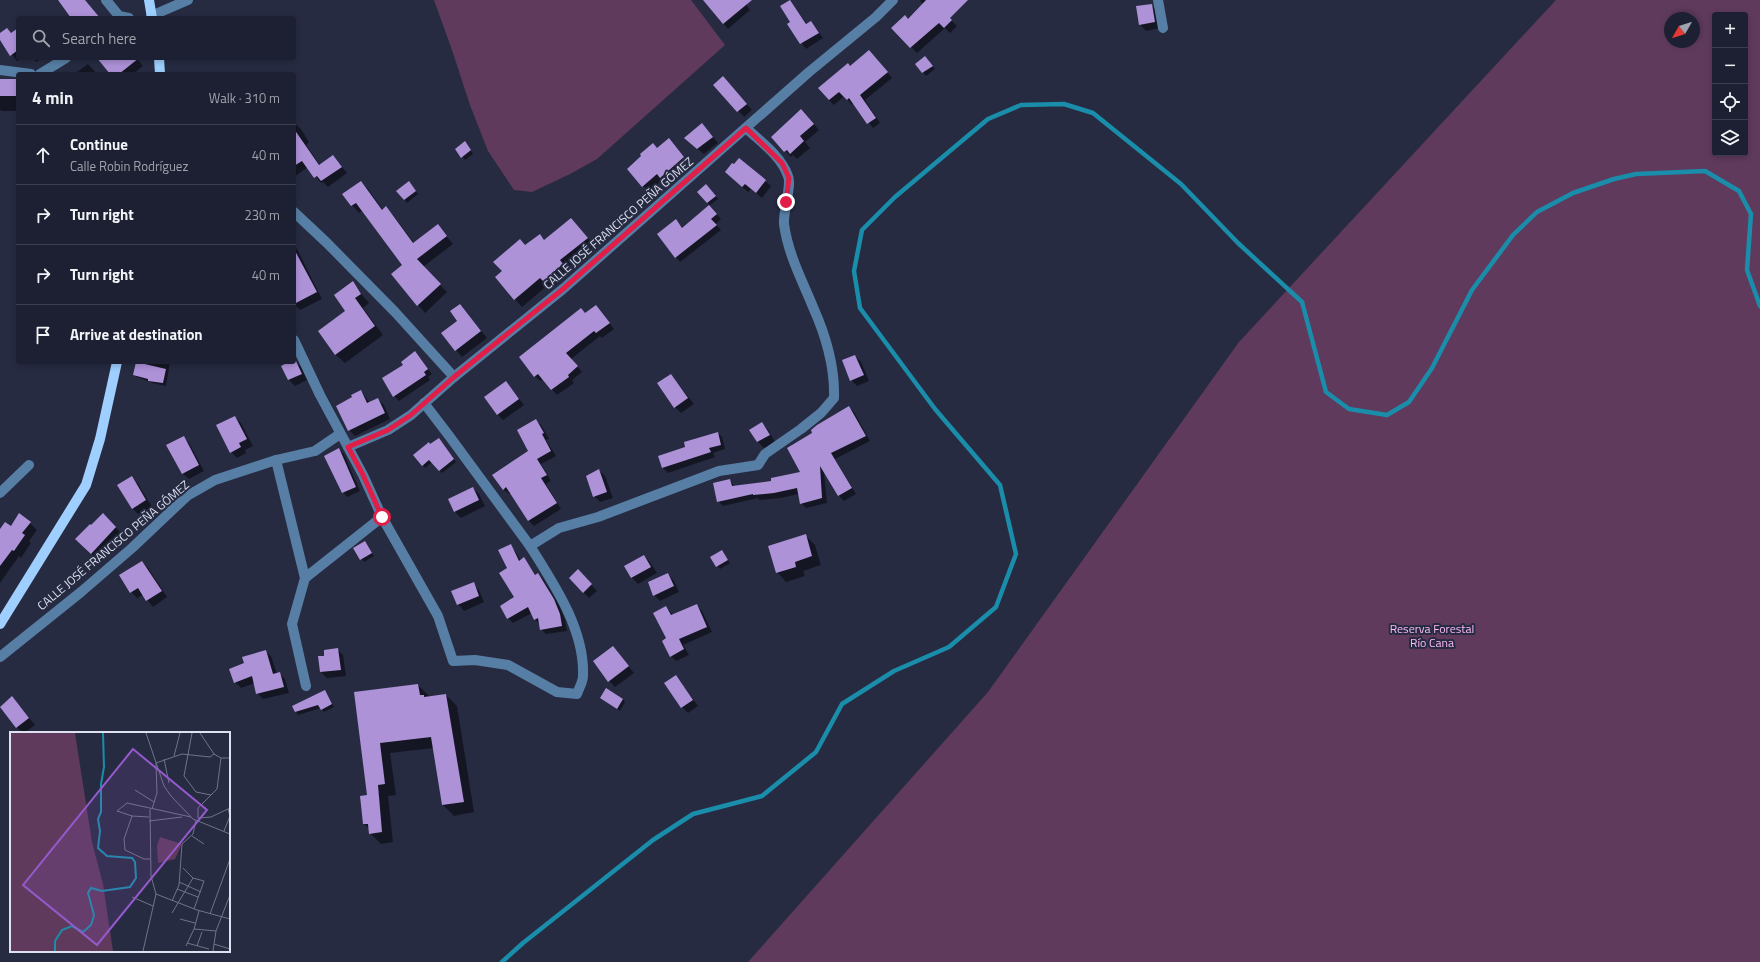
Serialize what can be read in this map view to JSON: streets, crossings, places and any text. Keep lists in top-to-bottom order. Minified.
{"streets":{"street":["CALLE JOSÉ FRANCISCO PEÑA GÓMEZ"]},"parks":["Reserva Forestal Río Cana"],"north":"bottom left","page":{"map_buttons":["+","−"],"search":"Search here","heading":["4 min","Walk · 310 m"],"list":[["Continue","Calle Robin Rodríguez","40 m"],["Turn right","230 m"],["Turn right","40 m"],"Arrive at destination"]}}
